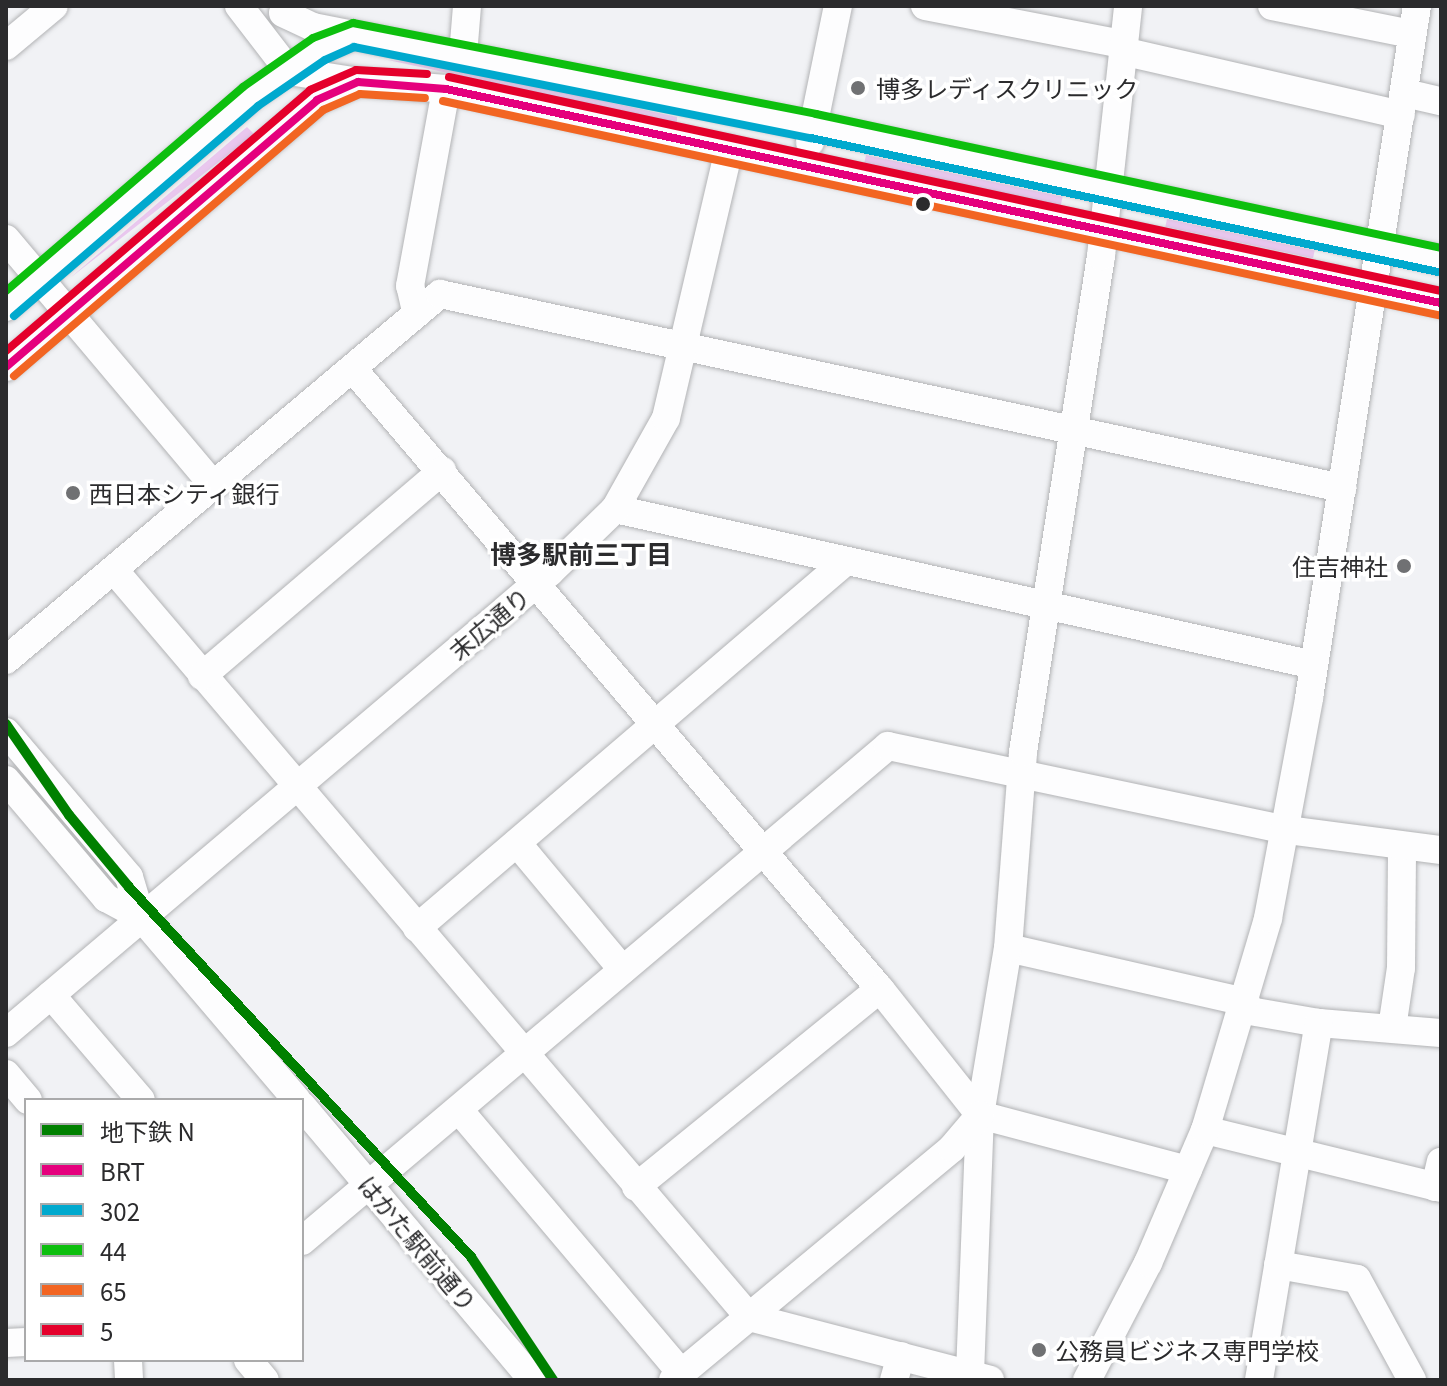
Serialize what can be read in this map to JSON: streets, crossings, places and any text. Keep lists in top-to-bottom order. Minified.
{"streets":{"street":["末広通り","はかた駅前通り"]},"districts":["博多駅前三丁目"],"places":["博多レディスクリニック","西日本シティ銀行","住吉神社","公務員ビジネス専門学校"],"lines":["transit line 44","transit line 302","transit line 5","transit line BRT","transit line 65","metro line N"],"legend":["地下鉄 N","BRT","302","44","65","5"]}
